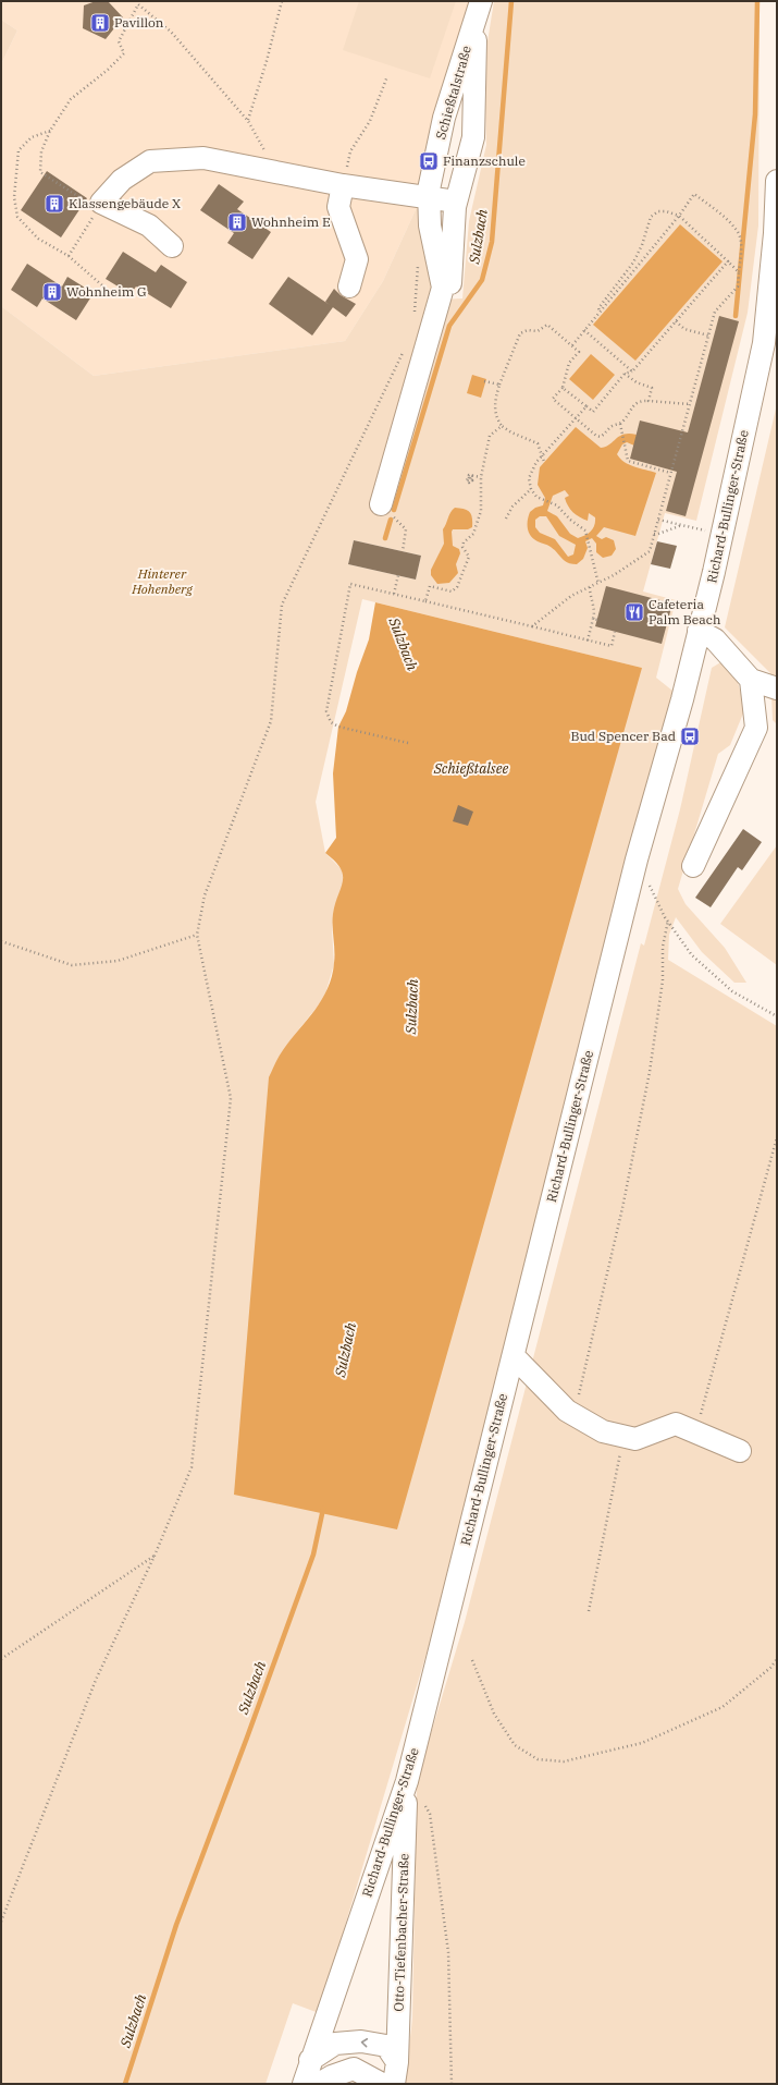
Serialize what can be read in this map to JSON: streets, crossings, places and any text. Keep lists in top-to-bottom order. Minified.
{"streets":{"street":["Schießtalstraße","Richard-Bullinger-Straße","Otto-Tiefenbacher-Straße"]},"crossings":[["Richard-Bullinger-Straße","Otto-Tiefenbacher-Straße"]],"water":["Sulzbach","Schießtalsee"],"parks":["Hinterer Hohenberg"],"places":{"building":["Pavillon","Klassengebäude X","Wohnheim E","Wohnheim G"],"bus stop":["Finanzschule","Bud Spencer Bad"],"restaurant":["Cafeteria Palm Beach"]}}
